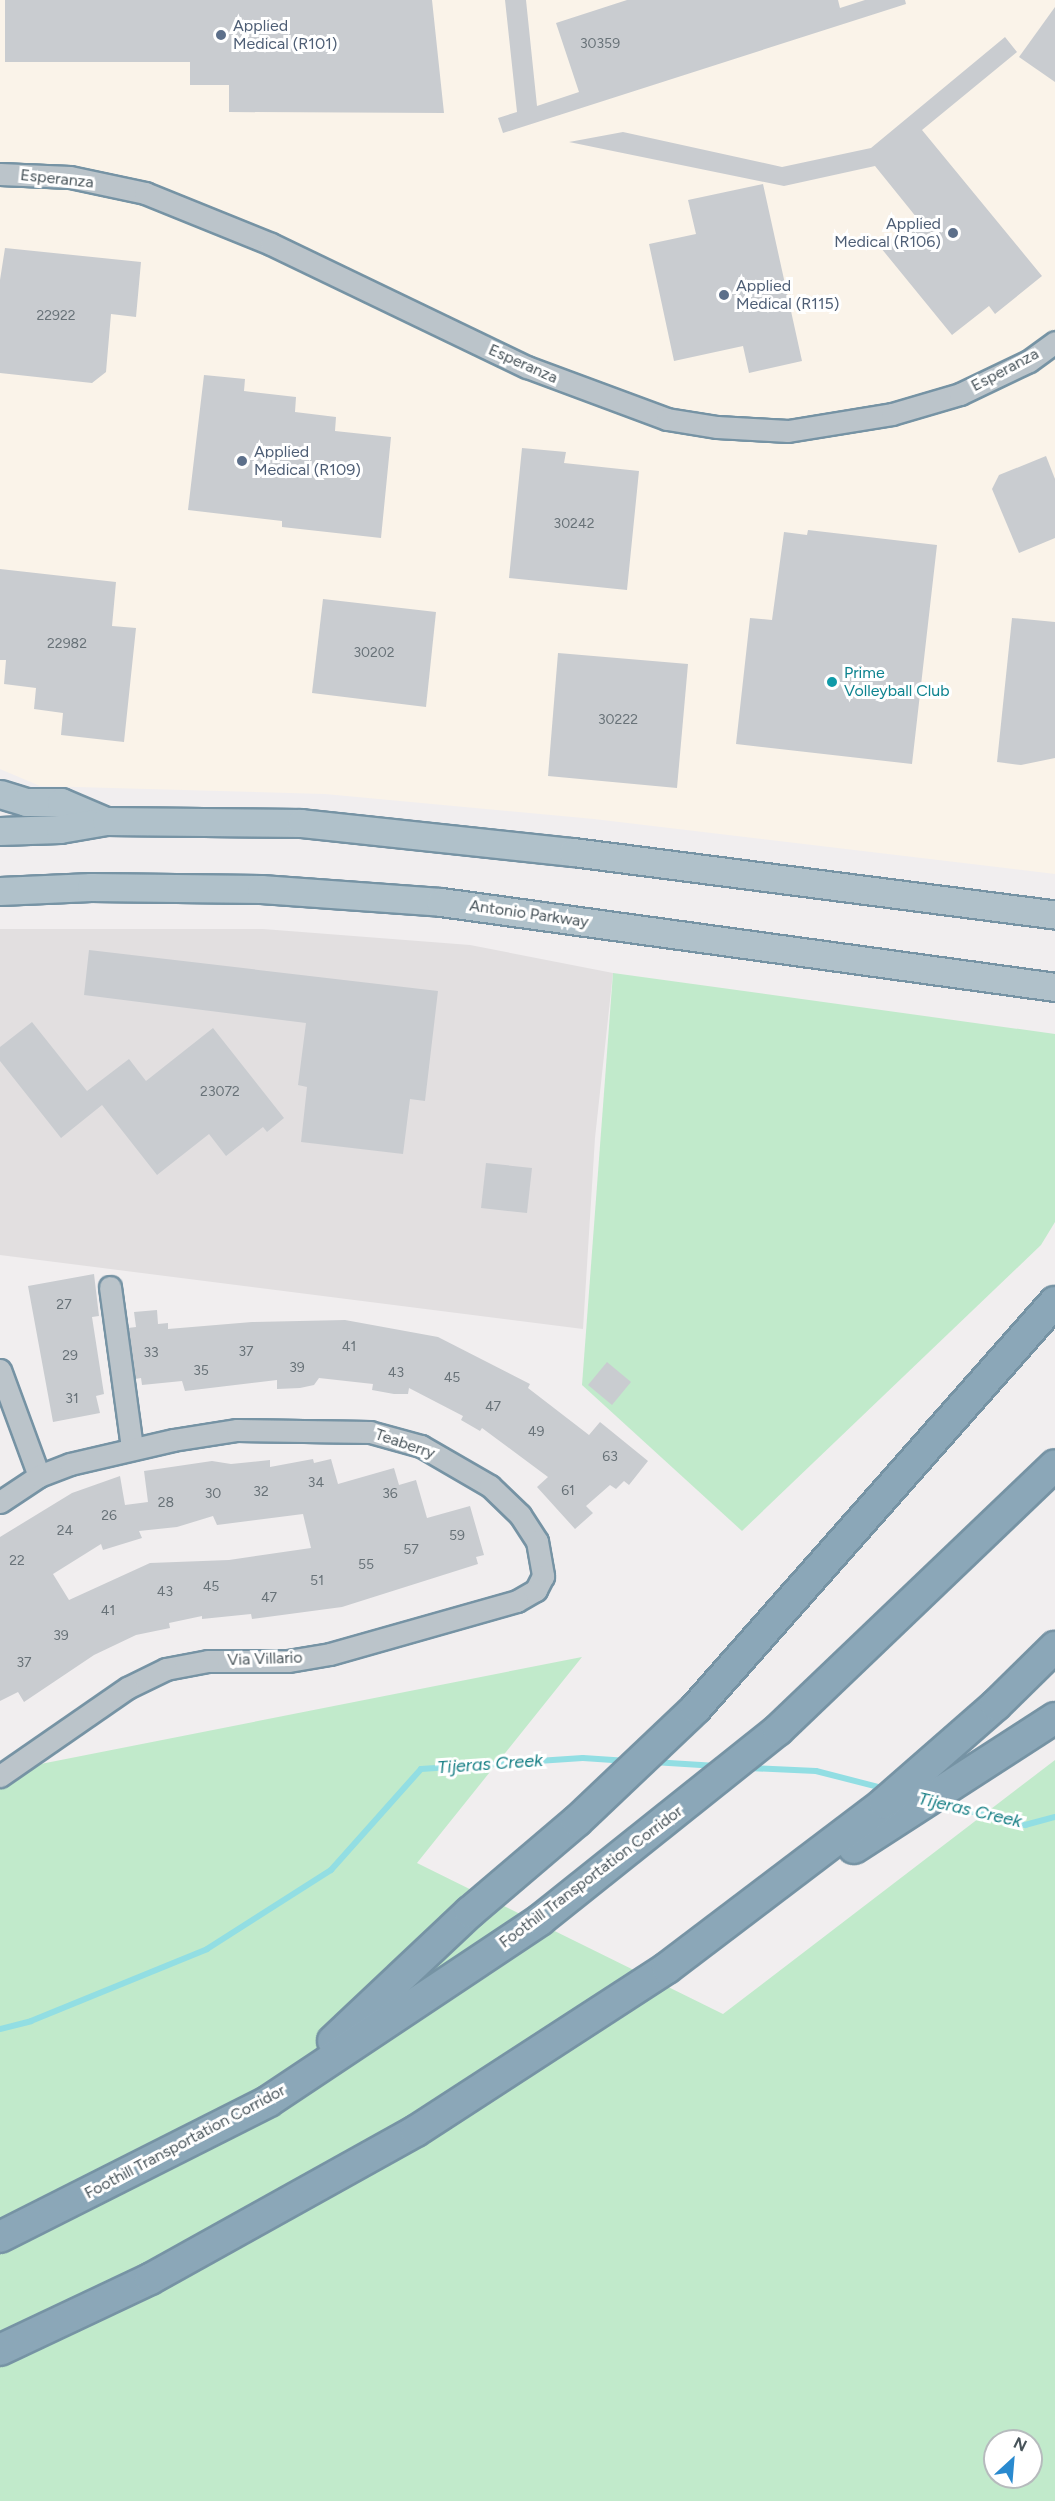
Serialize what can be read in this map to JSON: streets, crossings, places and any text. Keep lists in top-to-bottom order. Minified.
{"streets":{"highway":["Foothill Transportation Corridor"],"main road":["Antonio Parkway"],"street":["Esperanza","Teaberry","Via Villario"]},"crossings":[["Teaberry","Via Villario"]],"water":["Tijeras Creek"],"places":["Applied Medical (R101)","Applied Medical (R106)","Applied Medical (R115)","Applied Medical (R109)","Prime Volleyball Club"],"house_numbers":["30359","22922","30242","22982","30202","30222","23072","27","41","37","33","29","39","35","43","45","31","47","49","63","34","61","32","30","36","28","26","24","59","57","22","55","51","45","43","47","41","39","37"],"north":"top right"}
